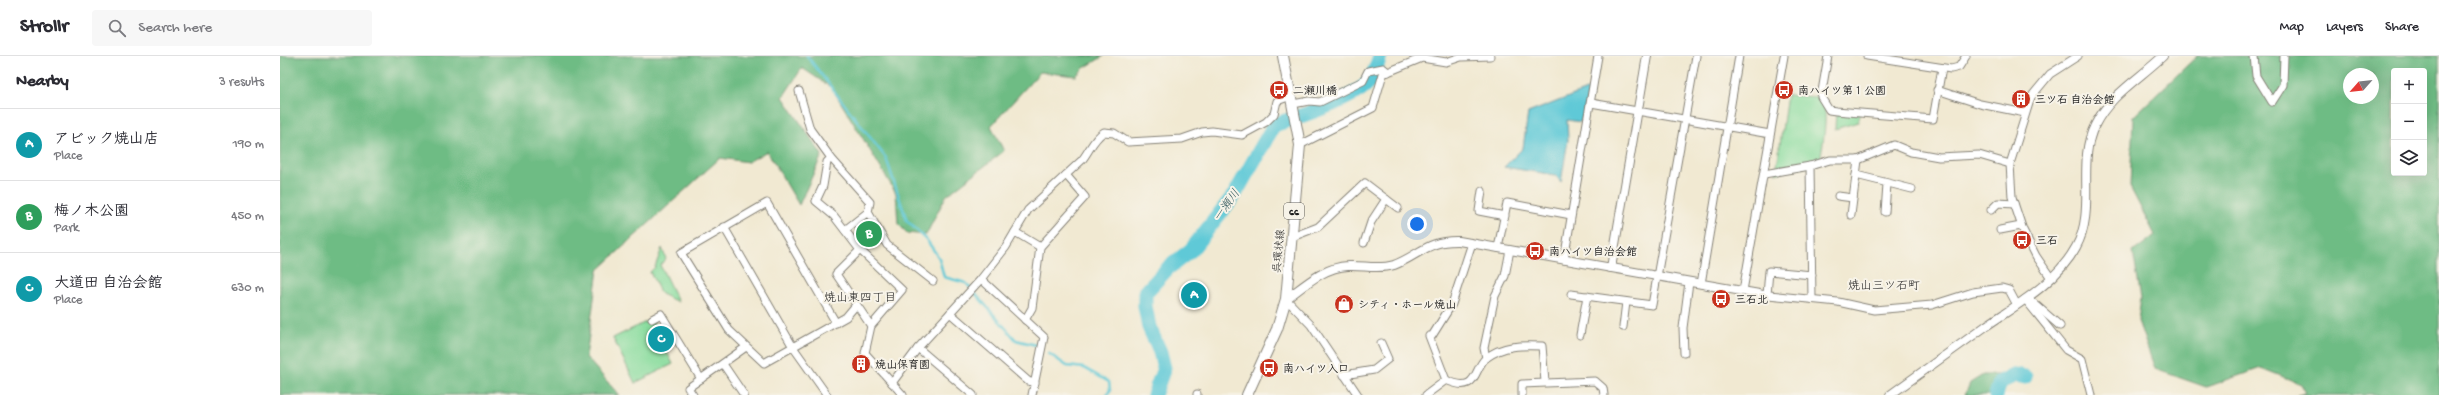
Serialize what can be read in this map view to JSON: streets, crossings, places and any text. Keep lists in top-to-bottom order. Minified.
{"streets":{"main road":["66","呉環状線"]},"districts":["焼山三ツ石町","焼山東四丁目"],"water":["一瀬川"],"places":{"bus stop":["二瀬川橋","南ハイツ第１公園","三石","南ハイツ自治会館","三石北","南ハイツ入口"],"building":["三ツ石 自治会館","焼山保育園"],"shop":["シティ・ホール焼山"]},"north":"bottom left","page":{"header":"Strollr","search":"Search here","nav":["Map","Layers","Share"],"heading":["Nearby","3 results"],"map_buttons":["+","−"],"list":[{"mark":"A","name":"アビック焼山店","note":"Place","value":"190 m"},{"mark":"B","name":"梅ノ木公園","note":"Park","value":"450 m"},{"mark":"C","name":"大道田 自治会館","note":"Place","value":"630 m"}],"pins":["B","A","C"]}}
